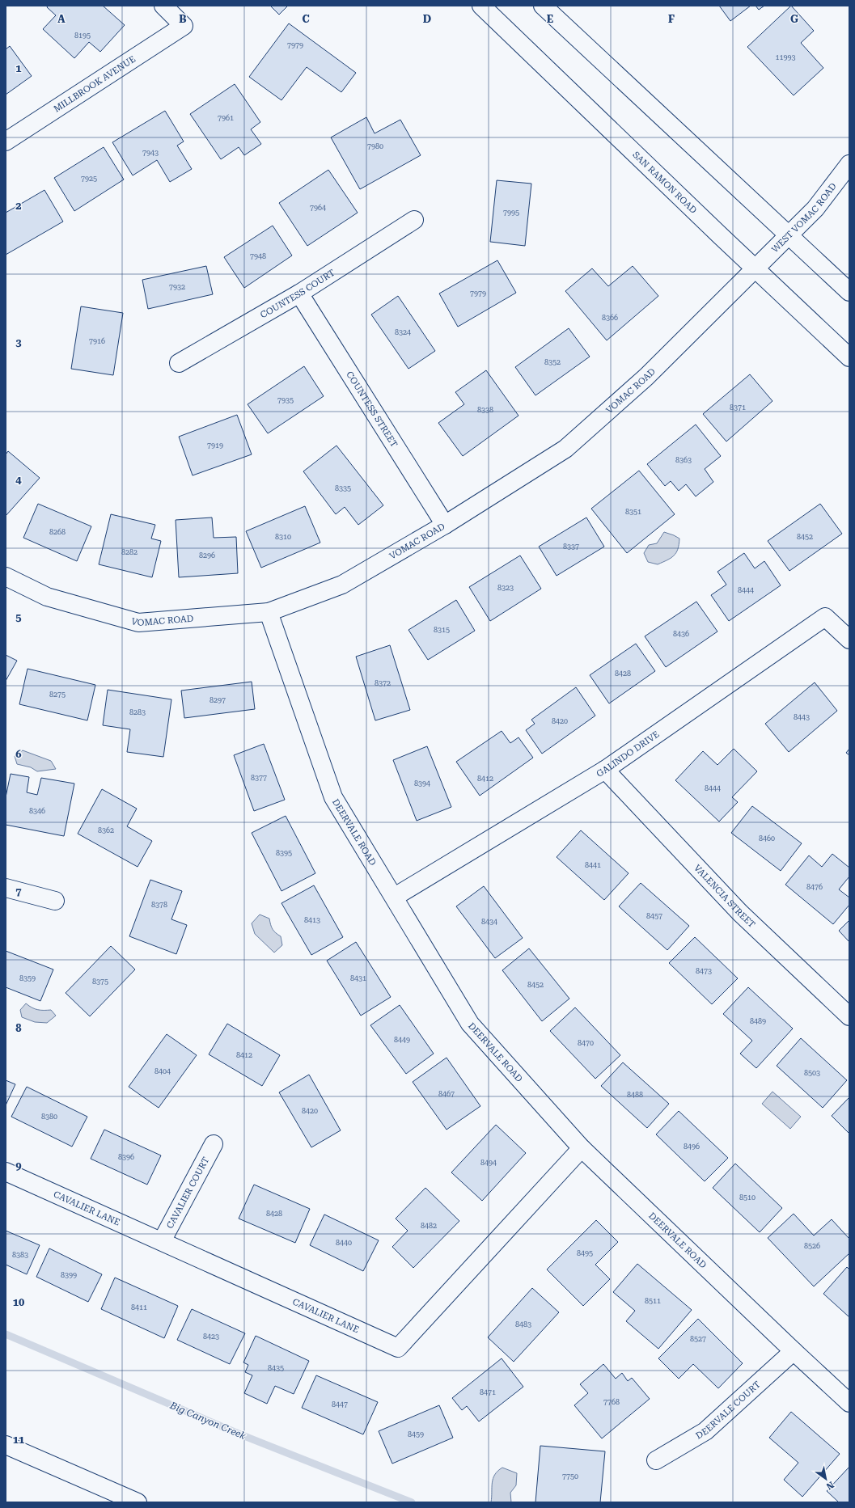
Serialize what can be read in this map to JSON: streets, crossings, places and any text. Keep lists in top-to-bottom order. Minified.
{"streets":{"main road":["MILLBROOK AVENUE","SAN RAMON ROAD","WEST VOMAC ROAD","COUNTESS COURT","VOMAC ROAD","COUNTESS STREET","GALINDO DRIVE","DEERVALE ROAD","VALENCIA STREET","CAVALIER COURT","CAVALIER LANE","DEERVALE COURT"]},"crossings":[["SAN RAMON ROAD","WEST VOMAC ROAD"],["SAN RAMON ROAD","VOMAC ROAD"],["WEST VOMAC ROAD","VOMAC ROAD"],["COUNTESS COURT","COUNTESS STREET"],["VOMAC ROAD","COUNTESS STREET"],["VOMAC ROAD","DEERVALE ROAD"],["GALINDO DRIVE","DEERVALE ROAD"],["GALINDO DRIVE","VALENCIA STREET"],["DEERVALE ROAD","CAVALIER LANE"],["DEERVALE ROAD","DEERVALE COURT"],["CAVALIER COURT","CAVALIER LANE"]],"water":["Big Canyon Creek"],"house_numbers":["8195","7979","11993","7961","7980","7943","7925","7964","7995","7948","7932","7979","8366","8324","7916","8352","7935","8371","8338","7919","8363","8335","8351","8268","8310","8452","8337","8282","8296","8323","8444","8315","8436","8428","8372","8275","8297","8283","8443","8420","8377","8412","8394","8444","8346","8362","8460","8395","8441","8476","8378","8457","8413","8434","8473","8359","8431","8375","8452","8489","8449","8470","8412","8404","8503","8467","8488","8420","8380","8496","8396","8494","8510","8428","8482","8440","8526","8495","8383","8399","8511","8411","8483","8423","8527","8435","8471","7768","8447","8459","7750"],"north":"bottom right","grid":{"columns":["A","B","C","D","E","F","G"],"rows":["1","2","3","4","5","6","7","8","9","10","11"]}}
